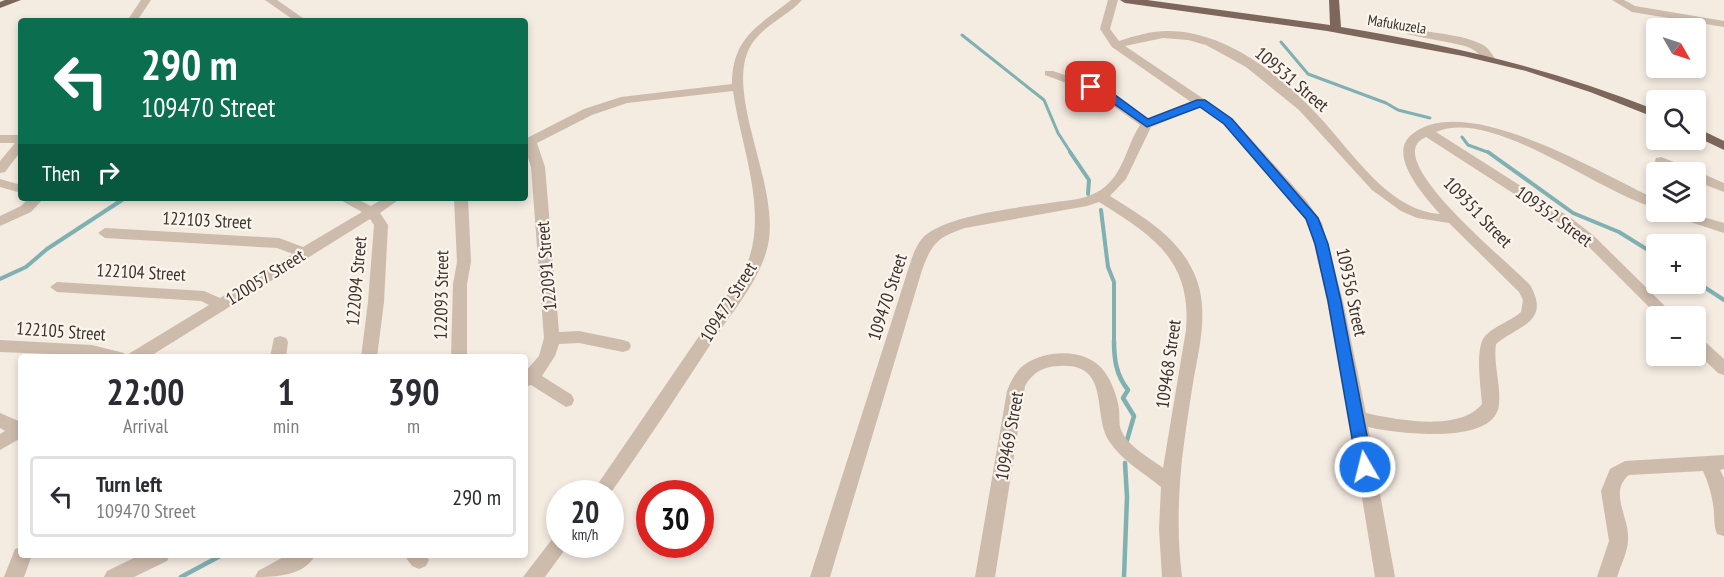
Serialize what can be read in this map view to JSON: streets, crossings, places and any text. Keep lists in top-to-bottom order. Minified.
{"streets":{"main road":["Mafukuzela"],"street":["109531 Street","109351 Street","109352 Street","122103 Street","122091 Street","122104 Street","120057 Street","122094 Street","109356 Street","122093 Street","109470 Street","109472 Street","122105 Street","109468 Street","109469 Street"]},"crossings":[["109531 Street","109351 Street"],["109531 Street","109356 Street"],["109351 Street","109352 Street"],["109351 Street","109356 Street"],["122103 Street","120057 Street"],["122104 Street","120057 Street"],["120057 Street","122094 Street"],["109470 Street","109468 Street"],["109468 Street","109469 Street"]],"north":"bottom right","page":{"map_buttons":["+","−"],"turn":["290 m","109470 Street"],"then":"Then","eta":["22:00","Arrival","1","min","390","m"],"list":[{"name":"Turn left","note":"109470 Street","value":"290 m"}],"speed":"20 km/h","limit":"30"}}
